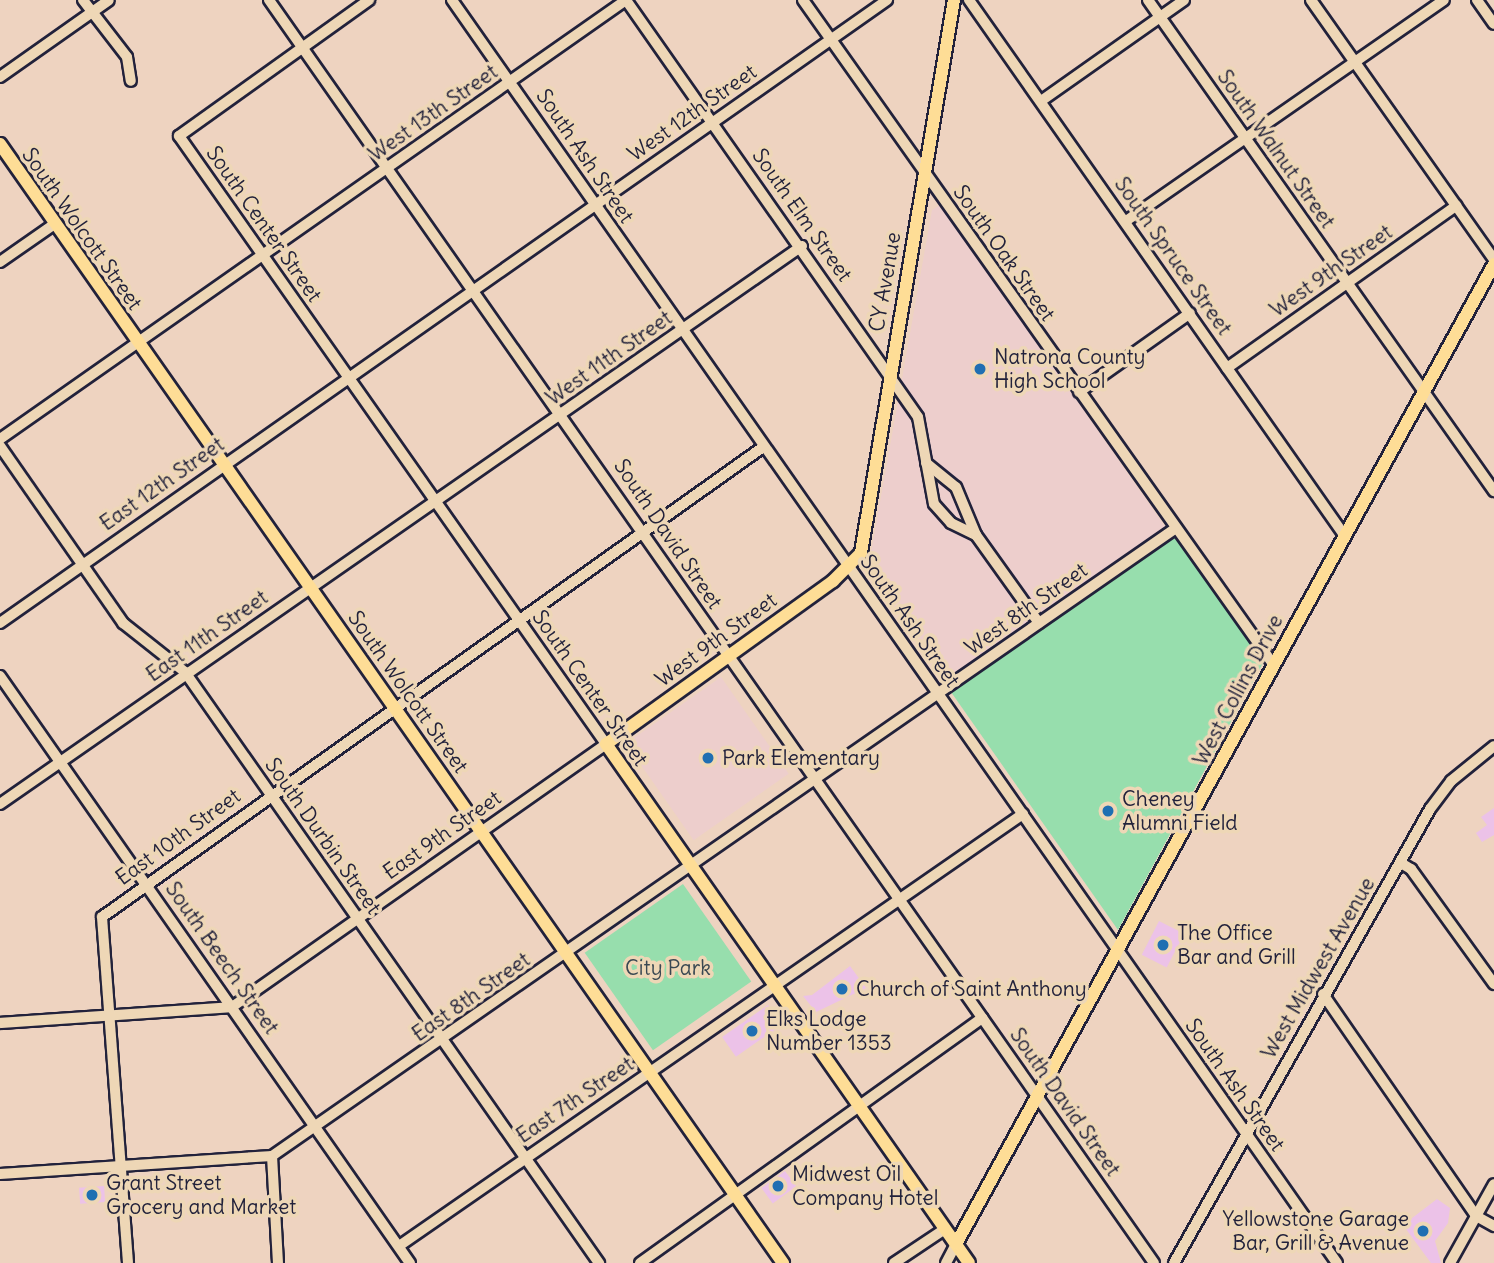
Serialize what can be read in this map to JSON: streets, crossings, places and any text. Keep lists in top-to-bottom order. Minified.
{"streets":{"main road":["South Center Street","South Wolcott Street","West 9th Street","CY Avenue","West Collins Drive"],"street":["West 13th Street","West 12th Street","South Walnut Street","South Ash Street","South Elm Street","South Oak Street","South Spruce Street","West 11th Street","East 12th Street","South David Street","West 8th Street","East 11th Street","East 9th Street","South Durbin Street","East 10th Street","South Beech Street","West Midwest Avenue","East 8th Street","East 7th Street"]},"crossings":[["West 13th Street","South Ash Street"],["West 13th Street","South Elm Street"],["West 13th Street","South Center Street"],["West 13th Street","South Wolcott Street"],["West 13th Street","South David Street"],["West 12th Street","South Ash Street"],["West 12th Street","South Elm Street"],["West 12th Street","South Center Street"],["West 12th Street","South Oak Street"],["West 12th Street","East 12th Street"],["West 12th Street","South David Street"],["South Walnut Street","West 9th Street"],["South Walnut Street","West Collins Drive"],["South Ash Street","West 9th Street"],["South Ash Street","CY Avenue"],["South Ash Street","West 11th Street"],["South Ash Street","West 8th Street"],["South Ash Street","West Collins Drive"],["South Ash Street","East 10th Street"],["South Ash Street","West Midwest Avenue"],["South Ash Street","East 7th Street"],["South Elm Street","CY Avenue"],["South Elm Street","West 11th Street"],["South Elm Street","West 8th Street"],["South Center Street","West 9th Street"],["South Center Street","West 11th Street"],["South Center Street","East 12th Street"],["South Center Street","South David Street"],["South Center Street","West 8th Street"],["South Center Street","East 11th Street"],["South Center Street","West Collins Drive"],["South Center Street","East 9th Street"],["South Center Street","East 10th Street"],["South Center Street","East 8th Street"],["South Center Street","East 7th Street"],["South Wolcott Street","East 12th Street"],["South Wolcott Street","East 11th Street"],["South Wolcott Street","East 9th Street"],["South Wolcott Street","East 10th Street"],["South Wolcott Street","East 8th Street"],["South Wolcott Street","East 7th Street"],["South Oak Street","CY Avenue"],["South Oak Street","West 8th Street"],["South Oak Street","West Collins Drive"],["South Spruce Street","West 9th Street"],["South Spruce Street","West Collins Drive"],["West 9th Street","CY Avenue"],["West 9th Street","South David Street"],["West 9th Street","East 9th Street"],["West 11th Street","South David Street"],["West 11th Street","East 11th Street"],["East 12th Street","South Durbin Street"],["South David Street","West 8th Street"],["South David Street","West Collins Drive"],["South David Street","East 10th Street"],["South David Street","East 7th Street"],["West 8th Street","East 8th Street"],["East 11th Street","South Durbin Street"],["East 11th Street","South Beech Street"],["East 9th Street","South Durbin Street"],["East 9th Street","South Beech Street"],["South Durbin Street","East 10th Street"],["South Durbin Street","East 8th Street"],["South Durbin Street","East 7th Street"],["East 10th Street","South Beech Street"],["South Beech Street","East 8th Street"],["South Beech Street","East 7th Street"]],"parks":["City Park"],"places":["Natrona County High School","Park Elementary","Cheney Alumni Field","The Office Bar and Grill","Church of Saint Anthony","Elks Lodge Number 1353","Midwest Oil Company Hotel","Grant Street Grocery and Market","Yellowstone Garage Bar, Grill & Avenue"]}
